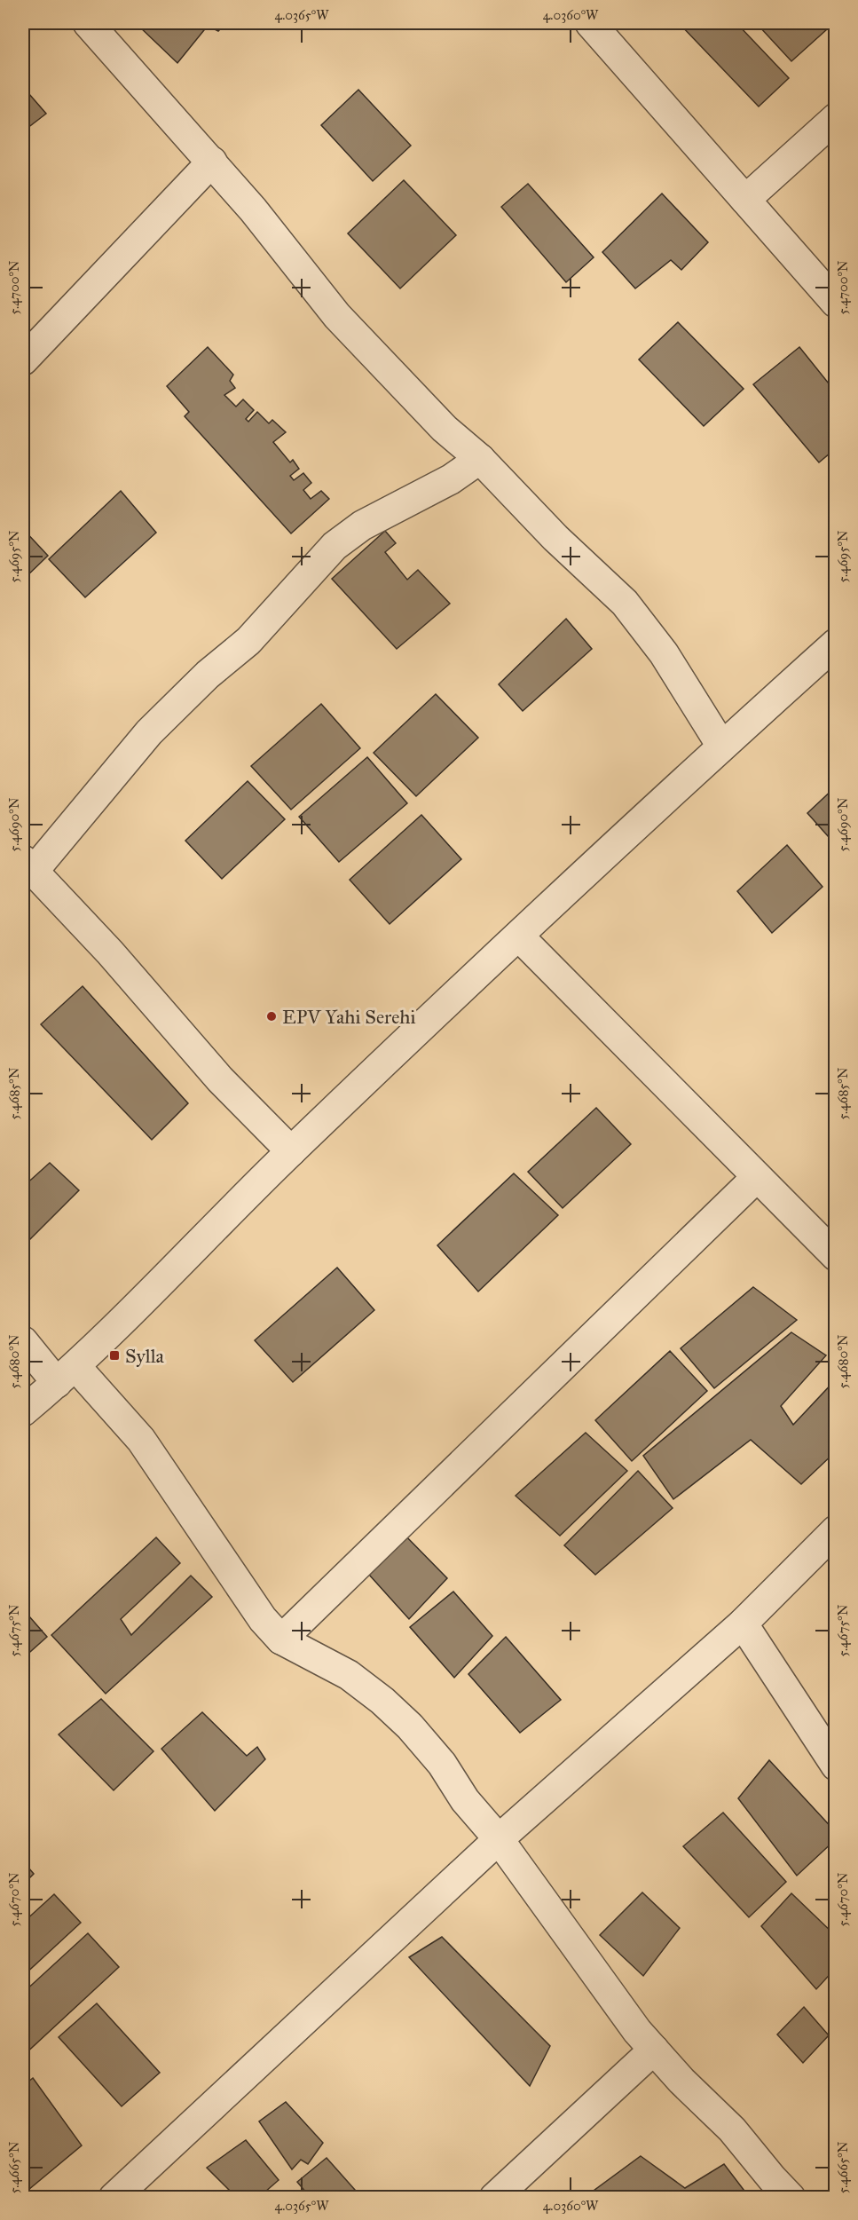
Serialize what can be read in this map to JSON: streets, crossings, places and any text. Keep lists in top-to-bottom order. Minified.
{"places":{"other":["EPV Yahi Serehi"],"transit":["Sylla"]},"coordinates":["4.0365°W","4.0360°W","5.4700°N","5.4695°N","5.4690°N","5.4685°N","5.4680°N","5.4675°N","5.4670°N","5.4665°N"]}
